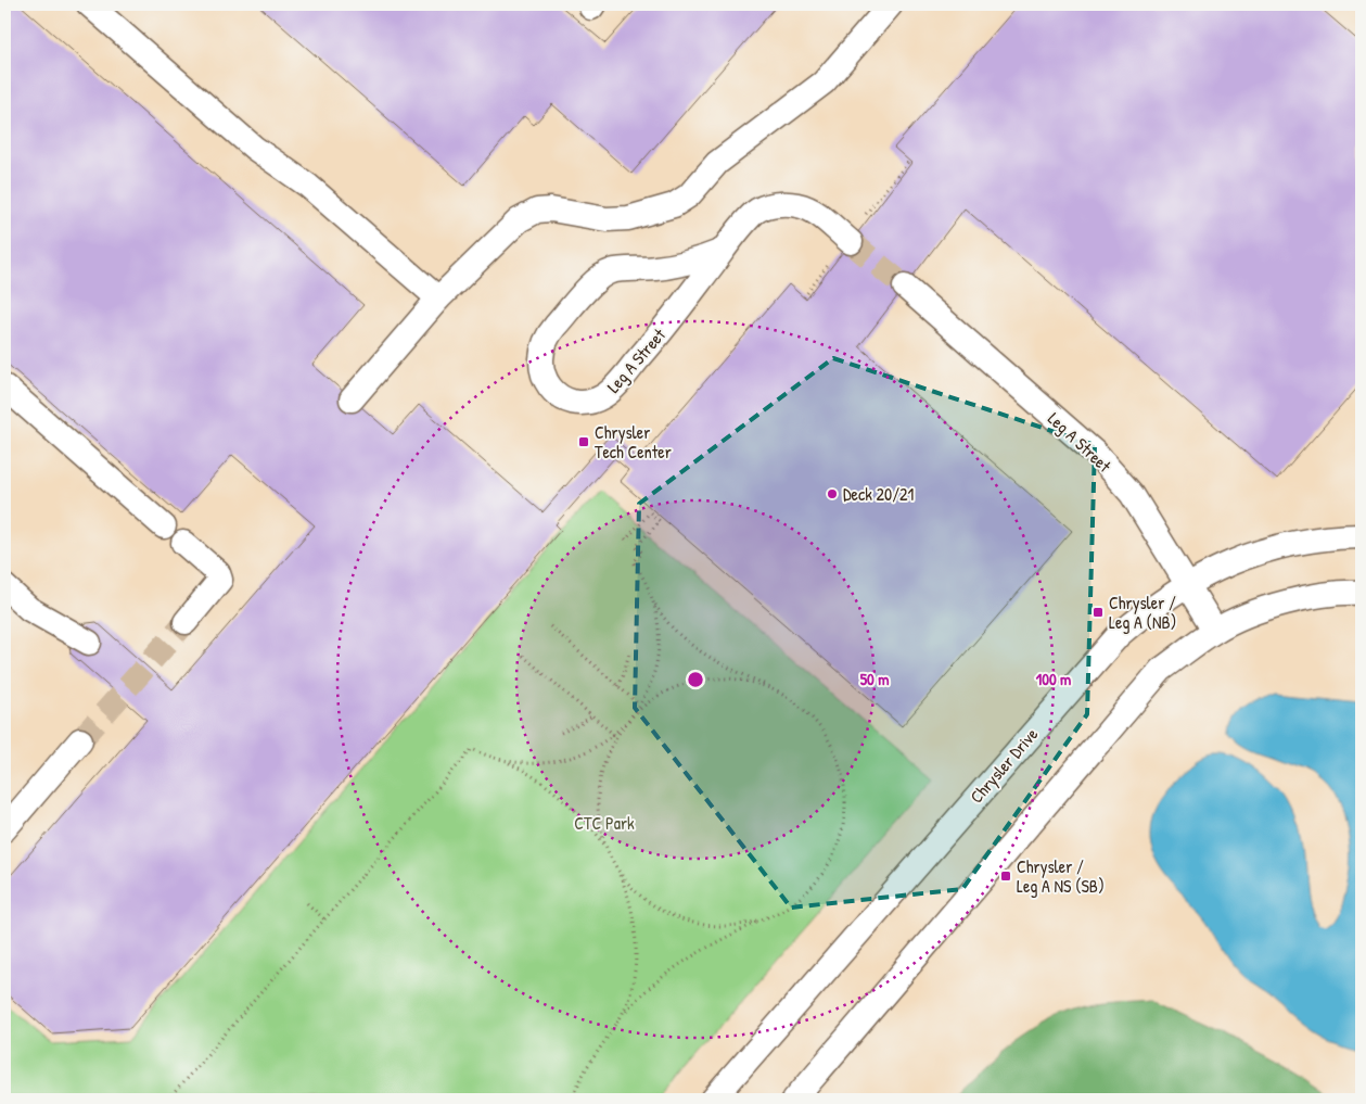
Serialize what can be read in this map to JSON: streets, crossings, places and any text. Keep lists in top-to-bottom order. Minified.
{"streets":{"street":["Leg A Street","Chrysler Drive"]},"crossings":[["Leg A Street","Chrysler Drive"]],"parks":["CTC Park"],"places":{"transit":["Chrysler Tech Center","Chrysler / Leg A (NB)","Chrysler / Leg A NS (SB)"],"other":["Deck 20/21"]},"rings":["50 m","100 m"]}
